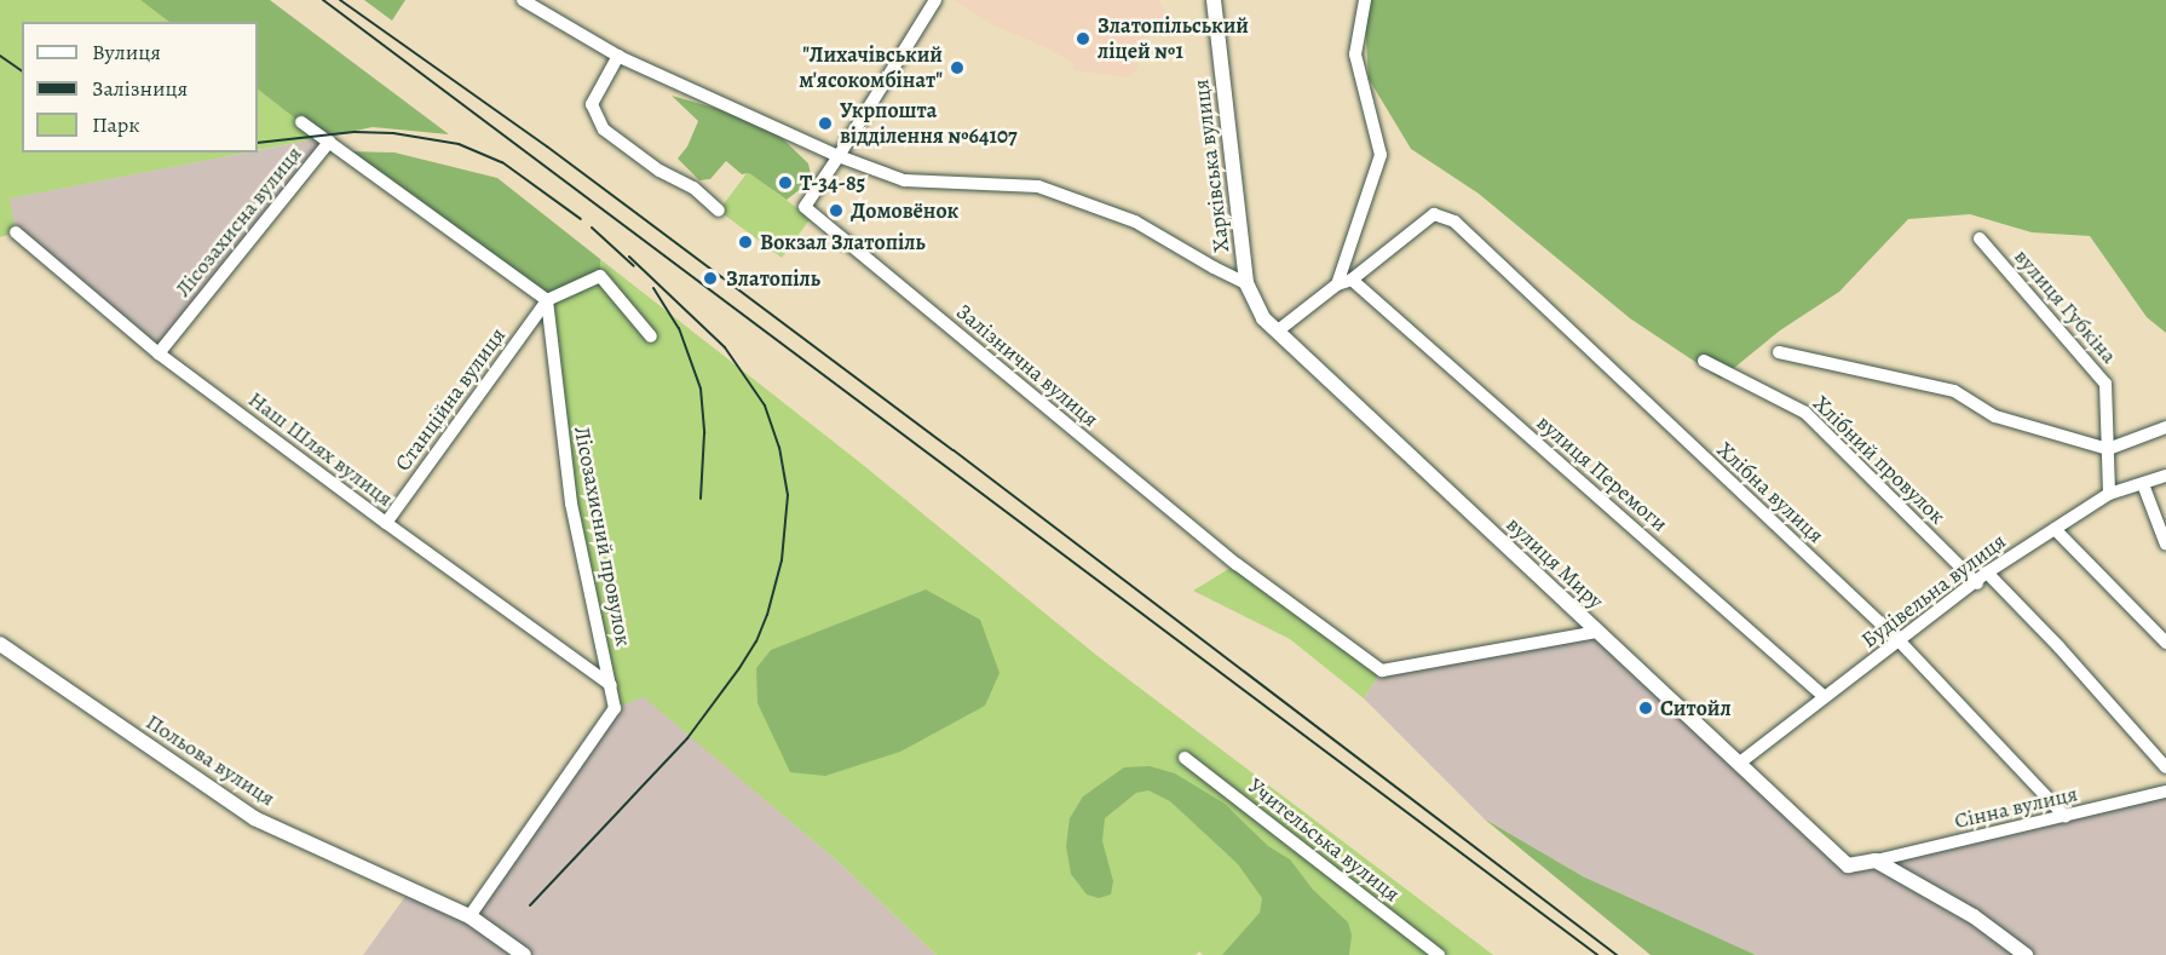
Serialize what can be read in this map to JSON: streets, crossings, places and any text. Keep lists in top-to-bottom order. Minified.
{"streets":{"main road":["Харківська вулиця","вулиця Миру","Польова вулиця"],"street":["Лісозахисна вулиця","вулиця Губкіна","Залізнична вулиця","Станційна вулиця","Наш Шлях вулиця","Хлібний провулок","вулиця Перемоги","Хлібна вулиця","Лісозахисний провулок","Будівельна вулиця","Сінна вулиця","Учительська вулиця"]},"crossings":[["Харківська вулиця","вулиця Миру"],["Лісозахисна вулиця","Наш Шлях вулиця"],["вулиця Губкіна","Будівельна вулиця"],["Залізнична вулиця","вулиця Миру"],["Станційна вулиця","Наш Шлях вулиця"],["Станційна вулиця","Лісозахисний провулок"],["Наш Шлях вулиця","Лісозахисний провулок"],["Хлібний провулок","Будівельна вулиця"],["вулиця Перемоги","Хлібна вулиця"],["вулиця Перемоги","Будівельна вулиця"],["Хлібна вулиця","Будівельна вулиця"],["Хлібна вулиця","Сінна вулиця"],["Лісозахисний провулок","Польова вулиця"],["вулиця Миру","Будівельна вулиця"],["вулиця Миру","Сінна вулиця"]],"places":["Златопільський ліцей №1","\"Лихачівський м'ясокомбінат\"","Укрпошта відділення №64107","Т-34-85","Домовёнок","Вокзал Златопіль","Златопіль","Ситойл"],"legend":["Вулиця","Залізниця","Парк"]}
